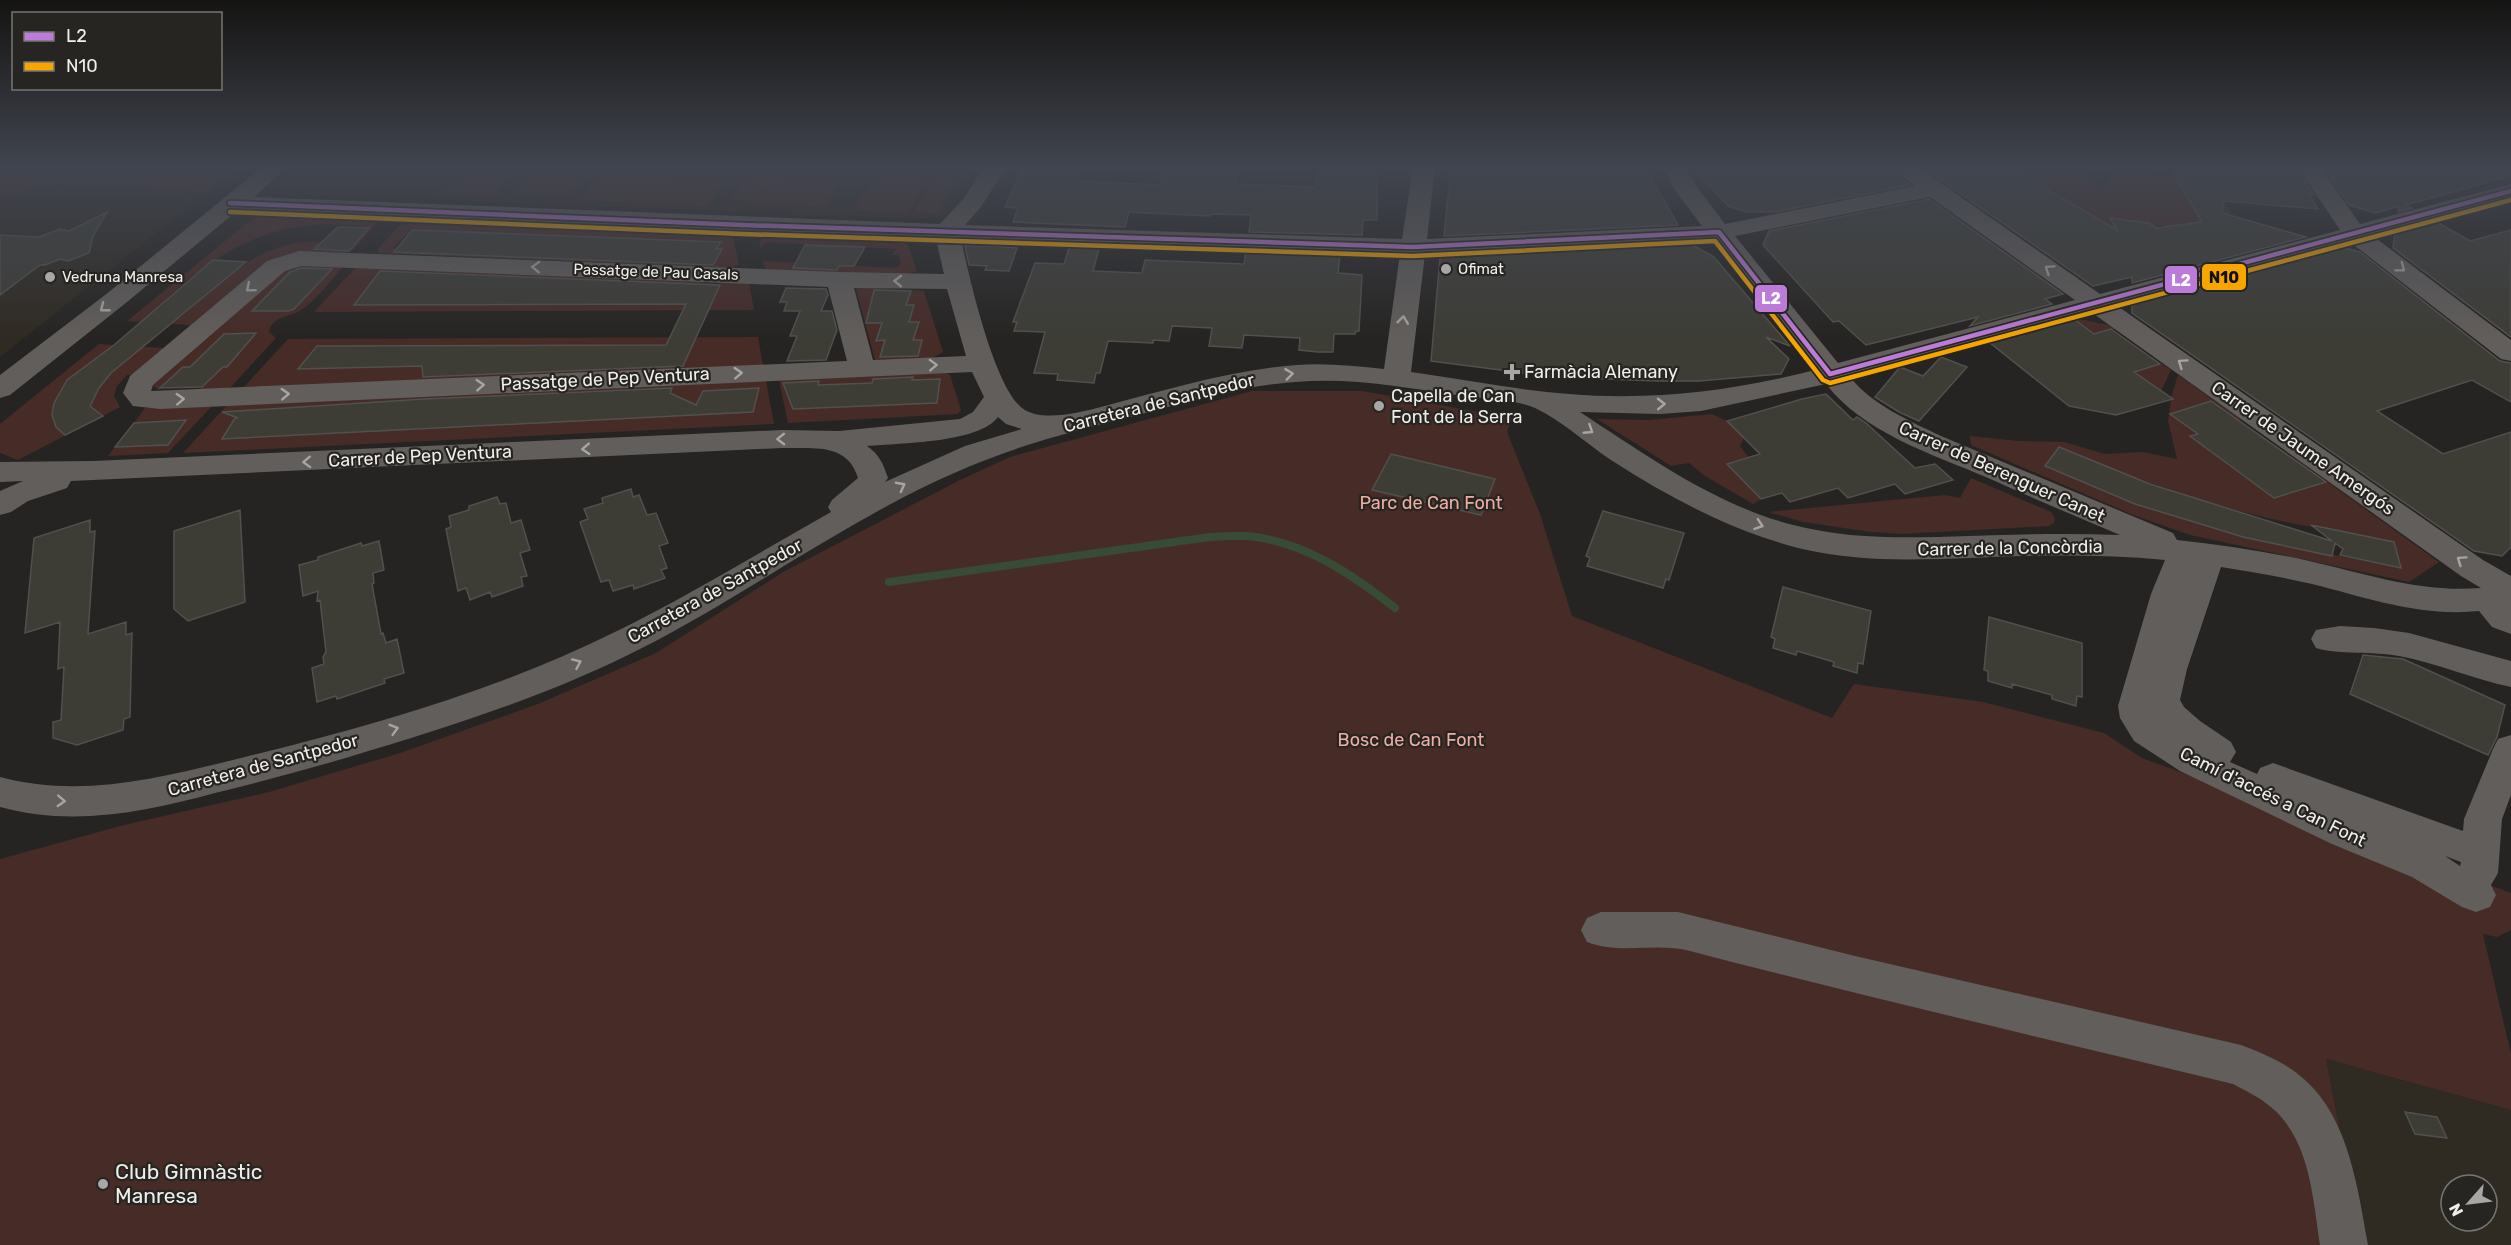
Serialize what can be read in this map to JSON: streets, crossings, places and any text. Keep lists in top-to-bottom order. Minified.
{"streets":{"street":["Passatge de Pau Casals","Passatge de Pep Ventura","Carretera de Santpedor","Carrer de Jaume Amergós","Carrer de Pep Ventura","Carrer de Berenguer Canet","Carrer de la Concòrdia","Camí d'accés a Can Font"]},"crossings":[["Passatge de Pau Casals","Passatge de Pep Ventura"],["Carretera de Santpedor","Carrer de Jaume Amergós"],["Carretera de Santpedor","Carrer de Berenguer Canet"],["Carretera de Santpedor","Carrer de la Concòrdia"],["Carrer de Jaume Amergós","Carrer de la Concòrdia"],["Carrer de Berenguer Canet","Carrer de la Concòrdia"],["Carrer de Berenguer Canet","Camí d'accés a Can Font"],["Carrer de la Concòrdia","Camí d'accés a Can Font"]],"one_way":["Carrer de Pep Ventura","Carrer de la Concòrdia"],"parks":["Parc de Can Font","Bosc de Can Font"],"places":{"other":["Ofimat","Vedruna Manresa","Capella de Can Font de la Serra","Club Gimnàstic Manresa"],"health":["Farmàcia Alemany"]},"lines":["transit line L2","transit line N10"],"legend":["L2","N10"],"north":"bottom left"}
